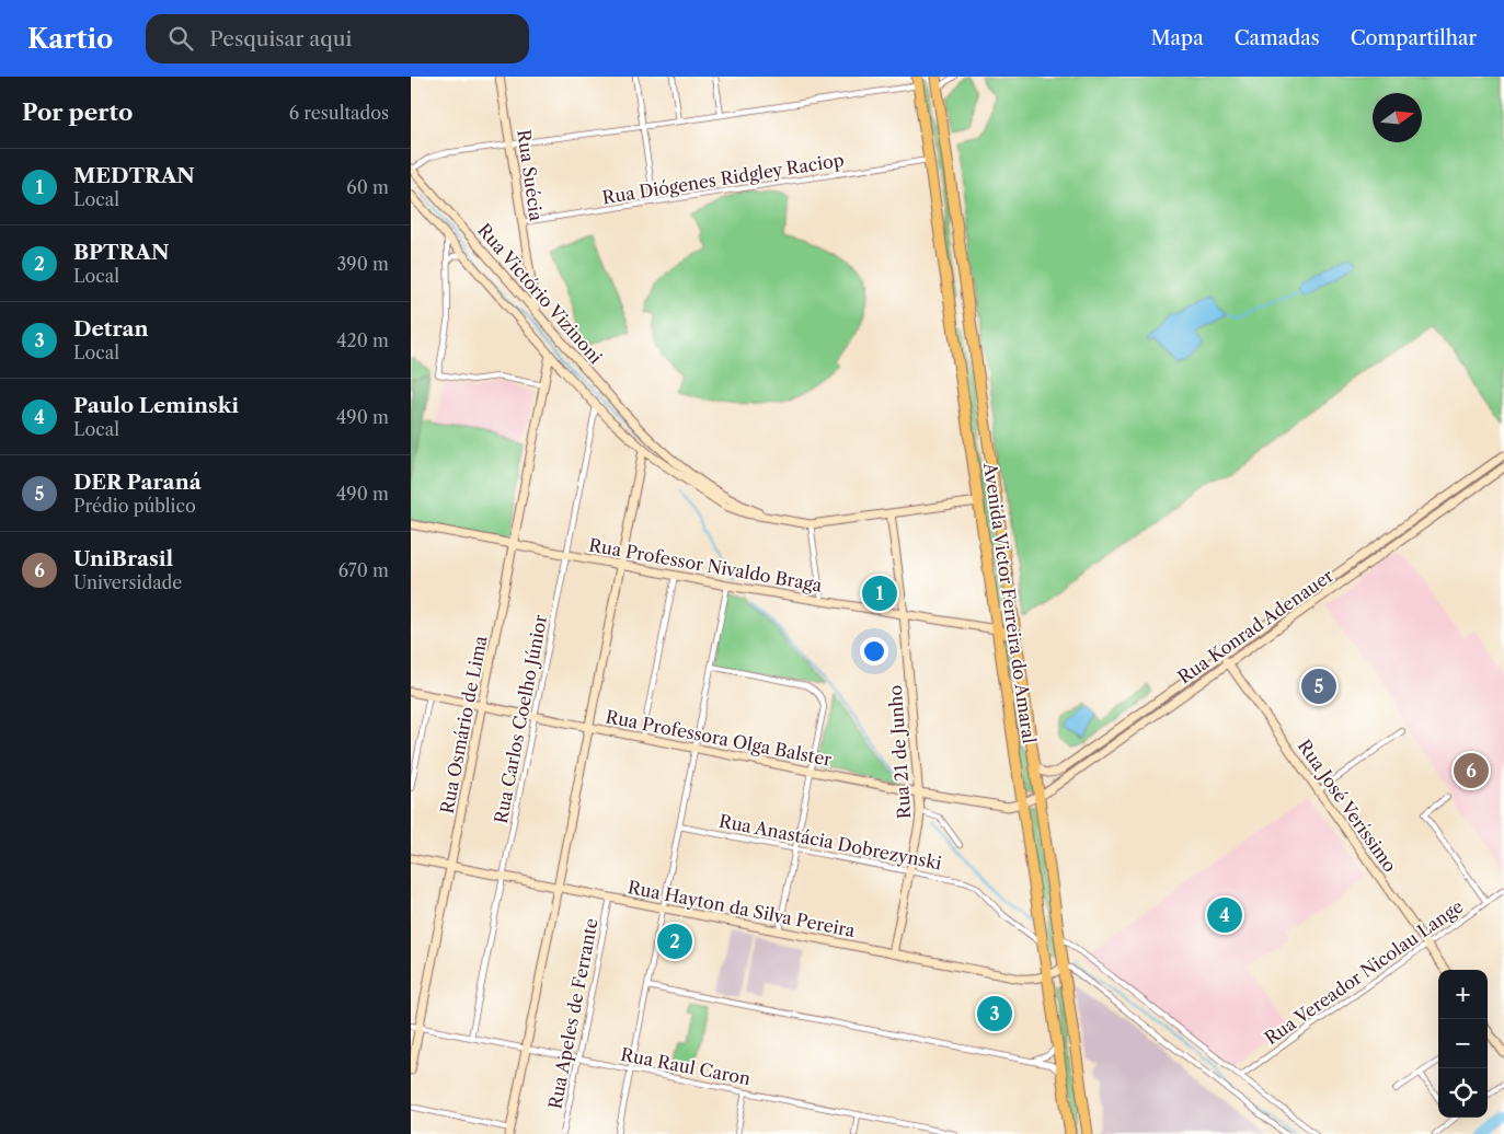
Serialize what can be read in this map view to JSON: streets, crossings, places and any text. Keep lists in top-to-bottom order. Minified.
{"streets":{"highway":["Avenida Victor Ferreira do Amaral"],"street":["Rua Suécia","Rua Diógenes Ridgley Raciop","Rua Victório Vizinoni","Rua Professor Nivaldo Braga","Rua Konrad Adenauer","Rua Carlos Coelho Júnior","Rua Osmário de Lima","Rua Professora Olga Balster","Rua 21 de Junho","Rua José Veríssimo","Rua Anastácia Dobrezynski","Rua Hayton da Silva Pereira","Rua Vereador Nicolau Lange","Rua Apeles de Ferrante","Rua Raul Caron"]},"crossings":[["Rua Suécia","Rua Diógenes Ridgley Raciop"],["Rua Suécia","Rua Victório Vizinoni"],["Rua Diógenes Ridgley Raciop","Avenida Victor Ferreira do Amaral"],["Rua Victório Vizinoni","Rua Carlos Coelho Júnior"],["Rua Victório Vizinoni","Rua Osmário de Lima"],["Rua Professor Nivaldo Braga","Avenida Victor Ferreira do Amaral"],["Rua Professor Nivaldo Braga","Rua Carlos Coelho Júnior"],["Rua Professor Nivaldo Braga","Rua Osmário de Lima"],["Rua Professor Nivaldo Braga","Rua 21 de Junho"],["Avenida Victor Ferreira do Amaral","Rua Konrad Adenauer"],["Avenida Victor Ferreira do Amaral","Rua Professora Olga Balster"],["Avenida Victor Ferreira do Amaral","Rua Anastácia Dobrezynski"],["Avenida Victor Ferreira do Amaral","Rua Hayton da Silva Pereira"],["Rua Konrad Adenauer","Rua Professora Olga Balster"],["Rua Konrad Adenauer","Rua José Veríssimo"],["Rua Carlos Coelho Júnior","Rua Professora Olga Balster"],["Rua Carlos Coelho Júnior","Rua Hayton da Silva Pereira"],["Rua Carlos Coelho Júnior","Rua Raul Caron"],["Rua Osmário de Lima","Rua Professora Olga Balster"],["Rua Osmário de Lima","Rua Hayton da Silva Pereira"],["Rua Osmário de Lima","Rua Raul Caron"],["Rua Professora Olga Balster","Rua 21 de Junho"],["Rua 21 de Junho","Rua Anastácia Dobrezynski"],["Rua 21 de Junho","Rua Hayton da Silva Pereira"],["Rua José Veríssimo","Rua Vereador Nicolau Lange"],["Rua Hayton da Silva Pereira","Rua Apeles de Ferrante"],["Rua Apeles de Ferrante","Rua Raul Caron"]],"north":"right","page":{"header":"Kartio","search":"Pesquisar aqui","nav":["Mapa","Camadas","Compartilhar"],"heading":["Por perto","6 resultados"],"list":[{"mark":"1","name":"MEDTRAN","note":"Local","value":"60 m"},{"mark":"2","name":"BPTRAN","note":"Local","value":"390 m"},{"mark":"3","name":"Detran","note":"Local","value":"420 m"},{"mark":"4","name":"Paulo Leminski","note":"Local","value":"490 m"},{"mark":"5","name":"DER Paraná","note":"Prédio público","value":"490 m"},{"mark":"6","name":"UniBrasil","note":"Universidade","value":"670 m"}],"pins":["1","5","6","4","2","3"],"map_buttons":["+","−"]}}
